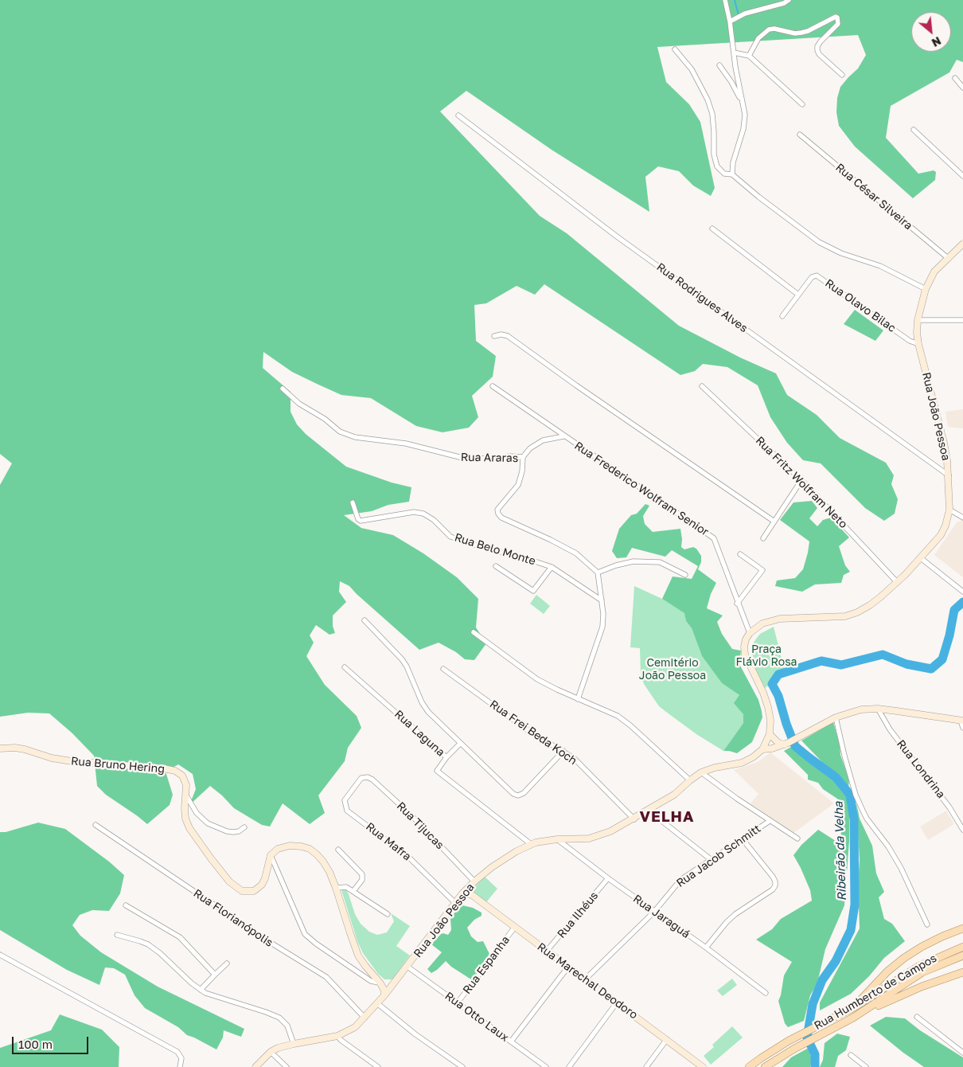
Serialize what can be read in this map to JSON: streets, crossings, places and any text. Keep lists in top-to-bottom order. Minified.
{"streets":{"main road":["Rua João Pessoa","Rua Bruno Hering","Rua Marechal Deodoro","Rua Humberto de Campos"],"street":["Rua César Silveira","Rua Rodrigues Alves","Rua Olavo Bilac","Rua Araras","Rua Fritz Wolfram Neto","Rua Frederico Wolfram Senior","Rua Belo Monte","Rua Frei Beda Koch","Rua Laguna","Rua Londrina","Rua Tijucas","Rua Mafra","Rua Jacob Schmitt","Rua Ilhéus","Rua Jaraguá","Rua Florianópolis","Rua Espanha","Rua Otto Laux"]},"crossings":[["Rua César Silveira","Rua João Pessoa"],["Rua Rodrigues Alves","Rua João Pessoa"],["Rua Olavo Bilac","Rua João Pessoa"],["Rua João Pessoa","Rua Fritz Wolfram Neto"],["Rua João Pessoa","Rua Frederico Wolfram Senior"],["Rua João Pessoa","Rua Frei Beda Koch"],["Rua João Pessoa","Rua Laguna"],["Rua João Pessoa","Rua Tijucas"],["Rua João Pessoa","Rua Mafra"],["Rua João Pessoa","Rua Jaraguá"],["Rua João Pessoa","Rua Florianópolis"],["Rua João Pessoa","Rua Marechal Deodoro"],["Rua João Pessoa","Rua Otto Laux"],["Rua Araras","Rua Frederico Wolfram Senior"],["Rua Tijucas","Rua Mafra"],["Rua Jacob Schmitt","Rua Jaraguá"],["Rua Jacob Schmitt","Rua Marechal Deodoro"],["Rua Ilhéus","Rua Jaraguá"],["Rua Ilhéus","Rua Marechal Deodoro"],["Rua Espanha","Rua Marechal Deodoro"],["Rua Espanha","Rua Otto Laux"]],"districts":["VELHA"],"water":["Ribeirão da Velha"],"parks":["Praça Flávio Rosa","Cemitério João Pessoa"],"scale_bar":"100 m","north":"bottom right"}
